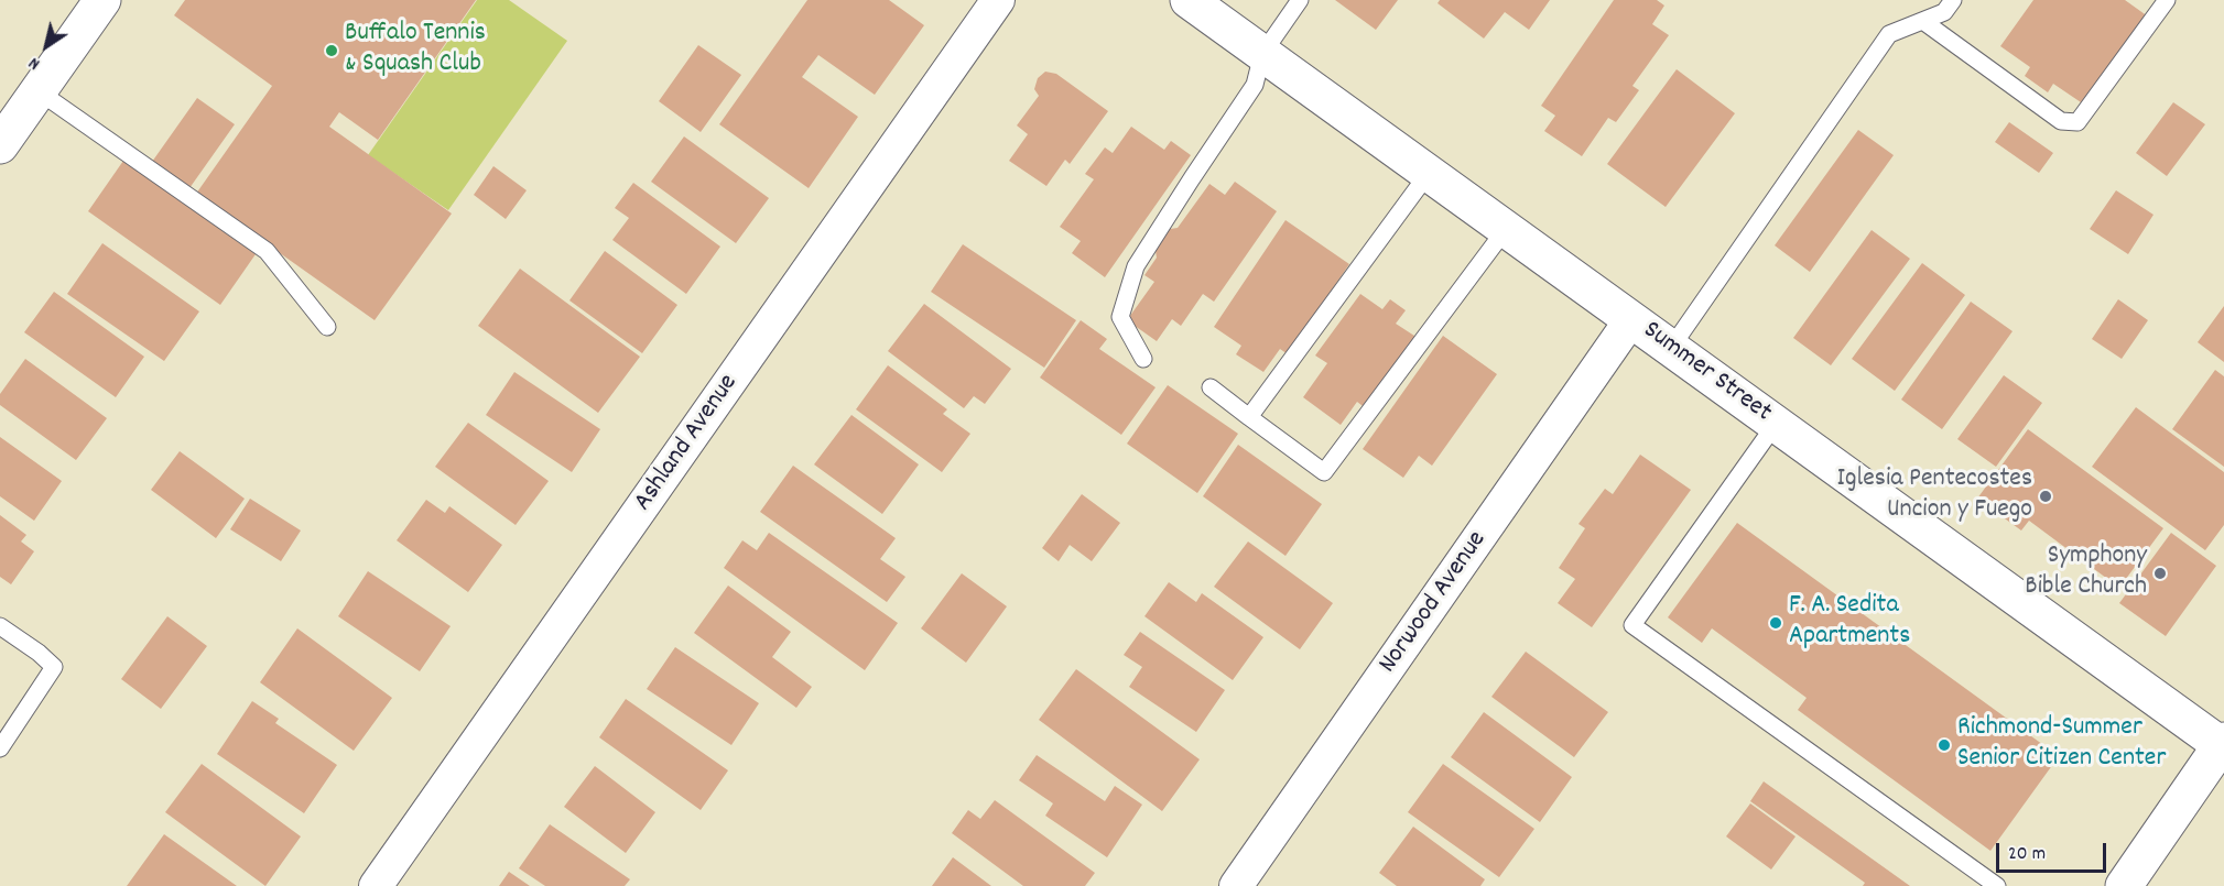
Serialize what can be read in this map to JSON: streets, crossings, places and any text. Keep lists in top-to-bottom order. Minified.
{"streets":{"street":["Summer Street","Ashland Avenue","Norwood Avenue"]},"crossings":[["Summer Street","Norwood Avenue"]],"places":["Buffalo Tennis & Squash Club","Iglesia Pentecostes Uncion y Fuego","Symphony Bible Church","F. A. Sedita Apartments","Richmond-Summer Senior Citizen Center"],"scale_bar":"20 m","north":"bottom left"}
